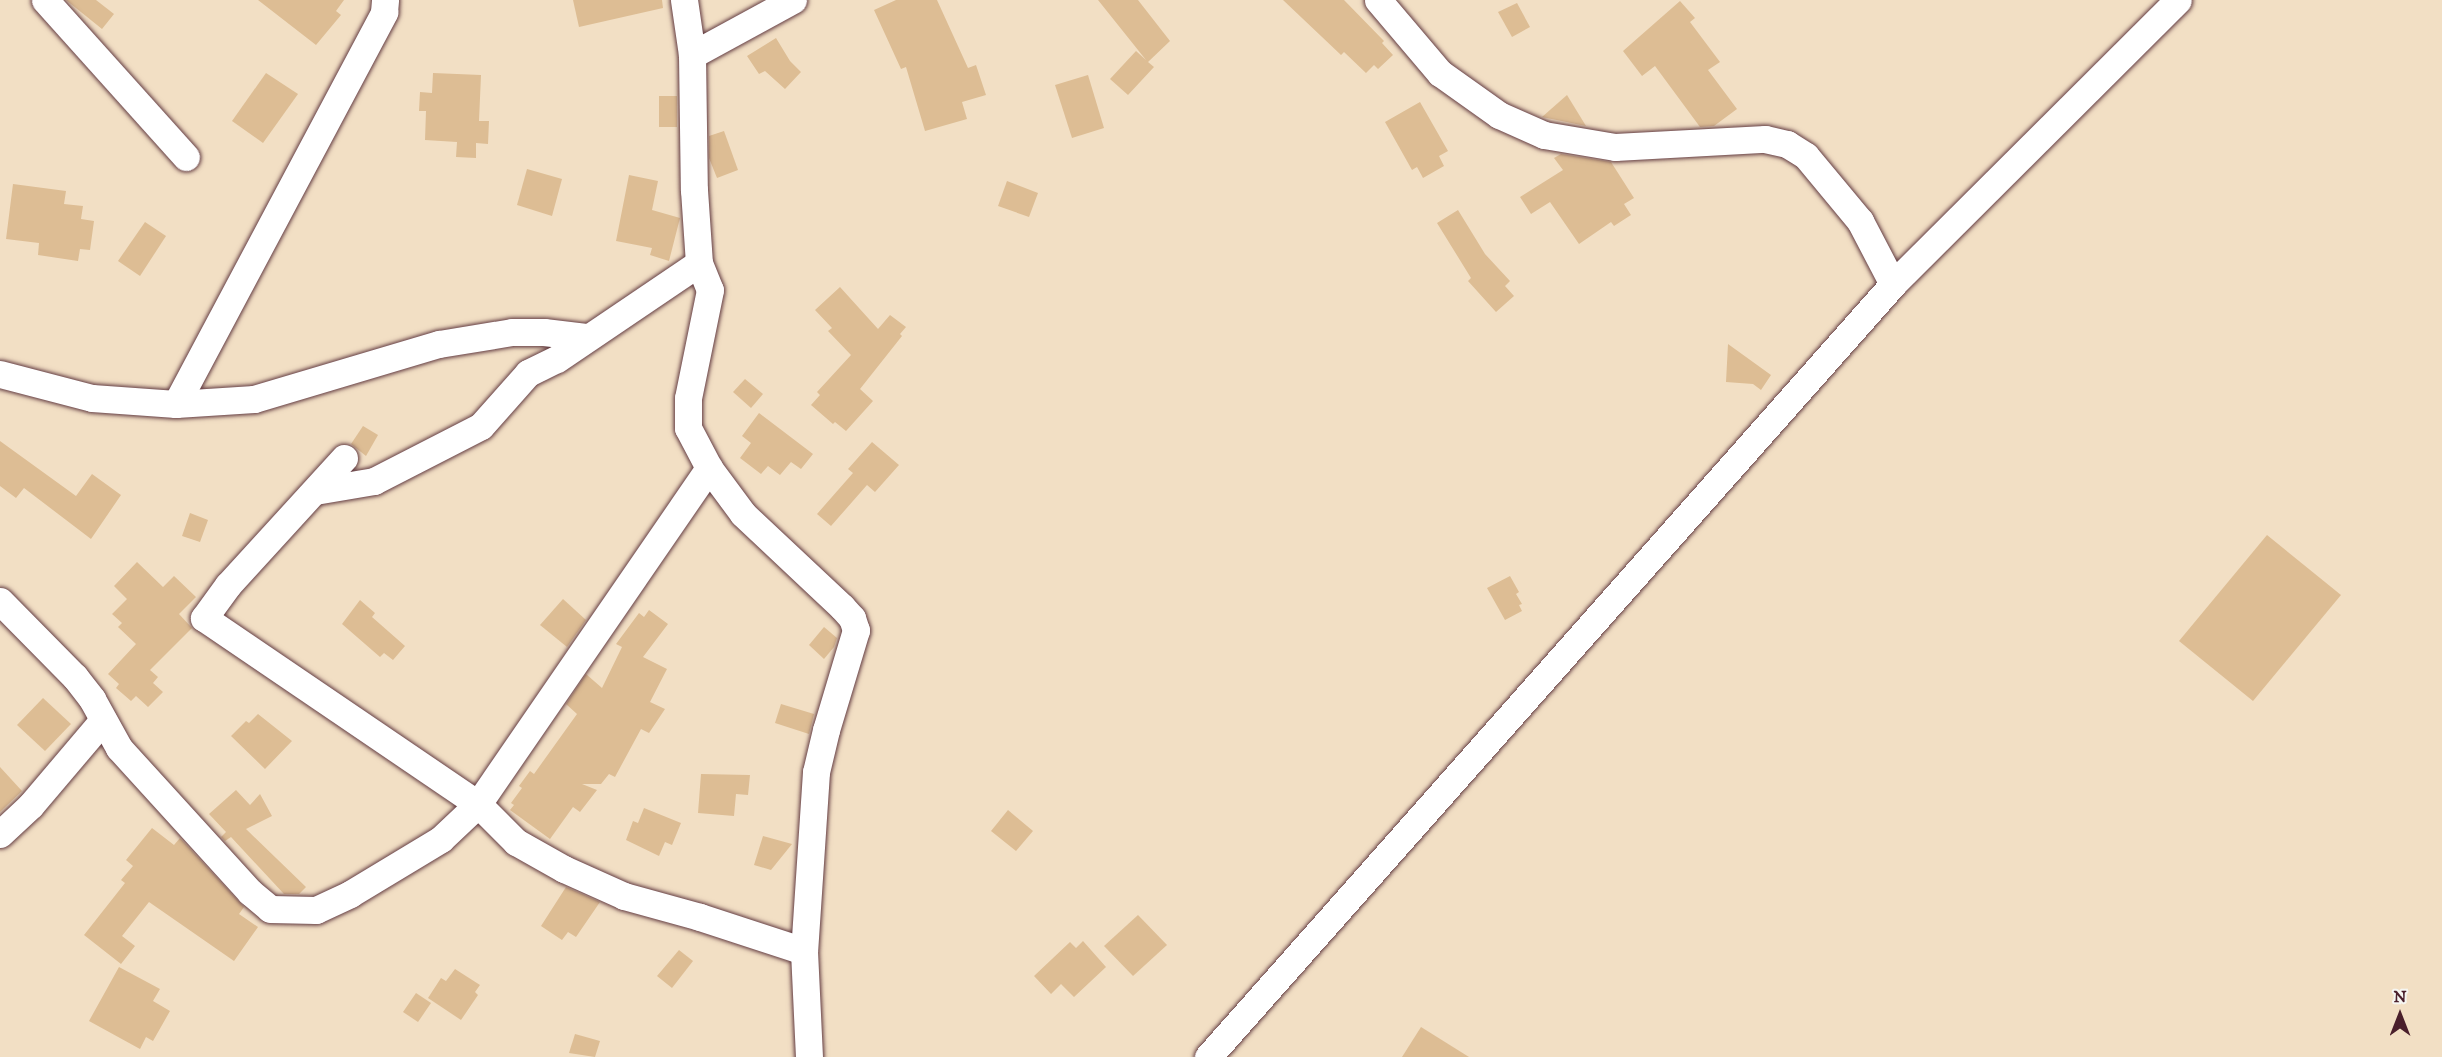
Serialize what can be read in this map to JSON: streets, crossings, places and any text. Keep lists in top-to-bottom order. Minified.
{"north":"top"}
